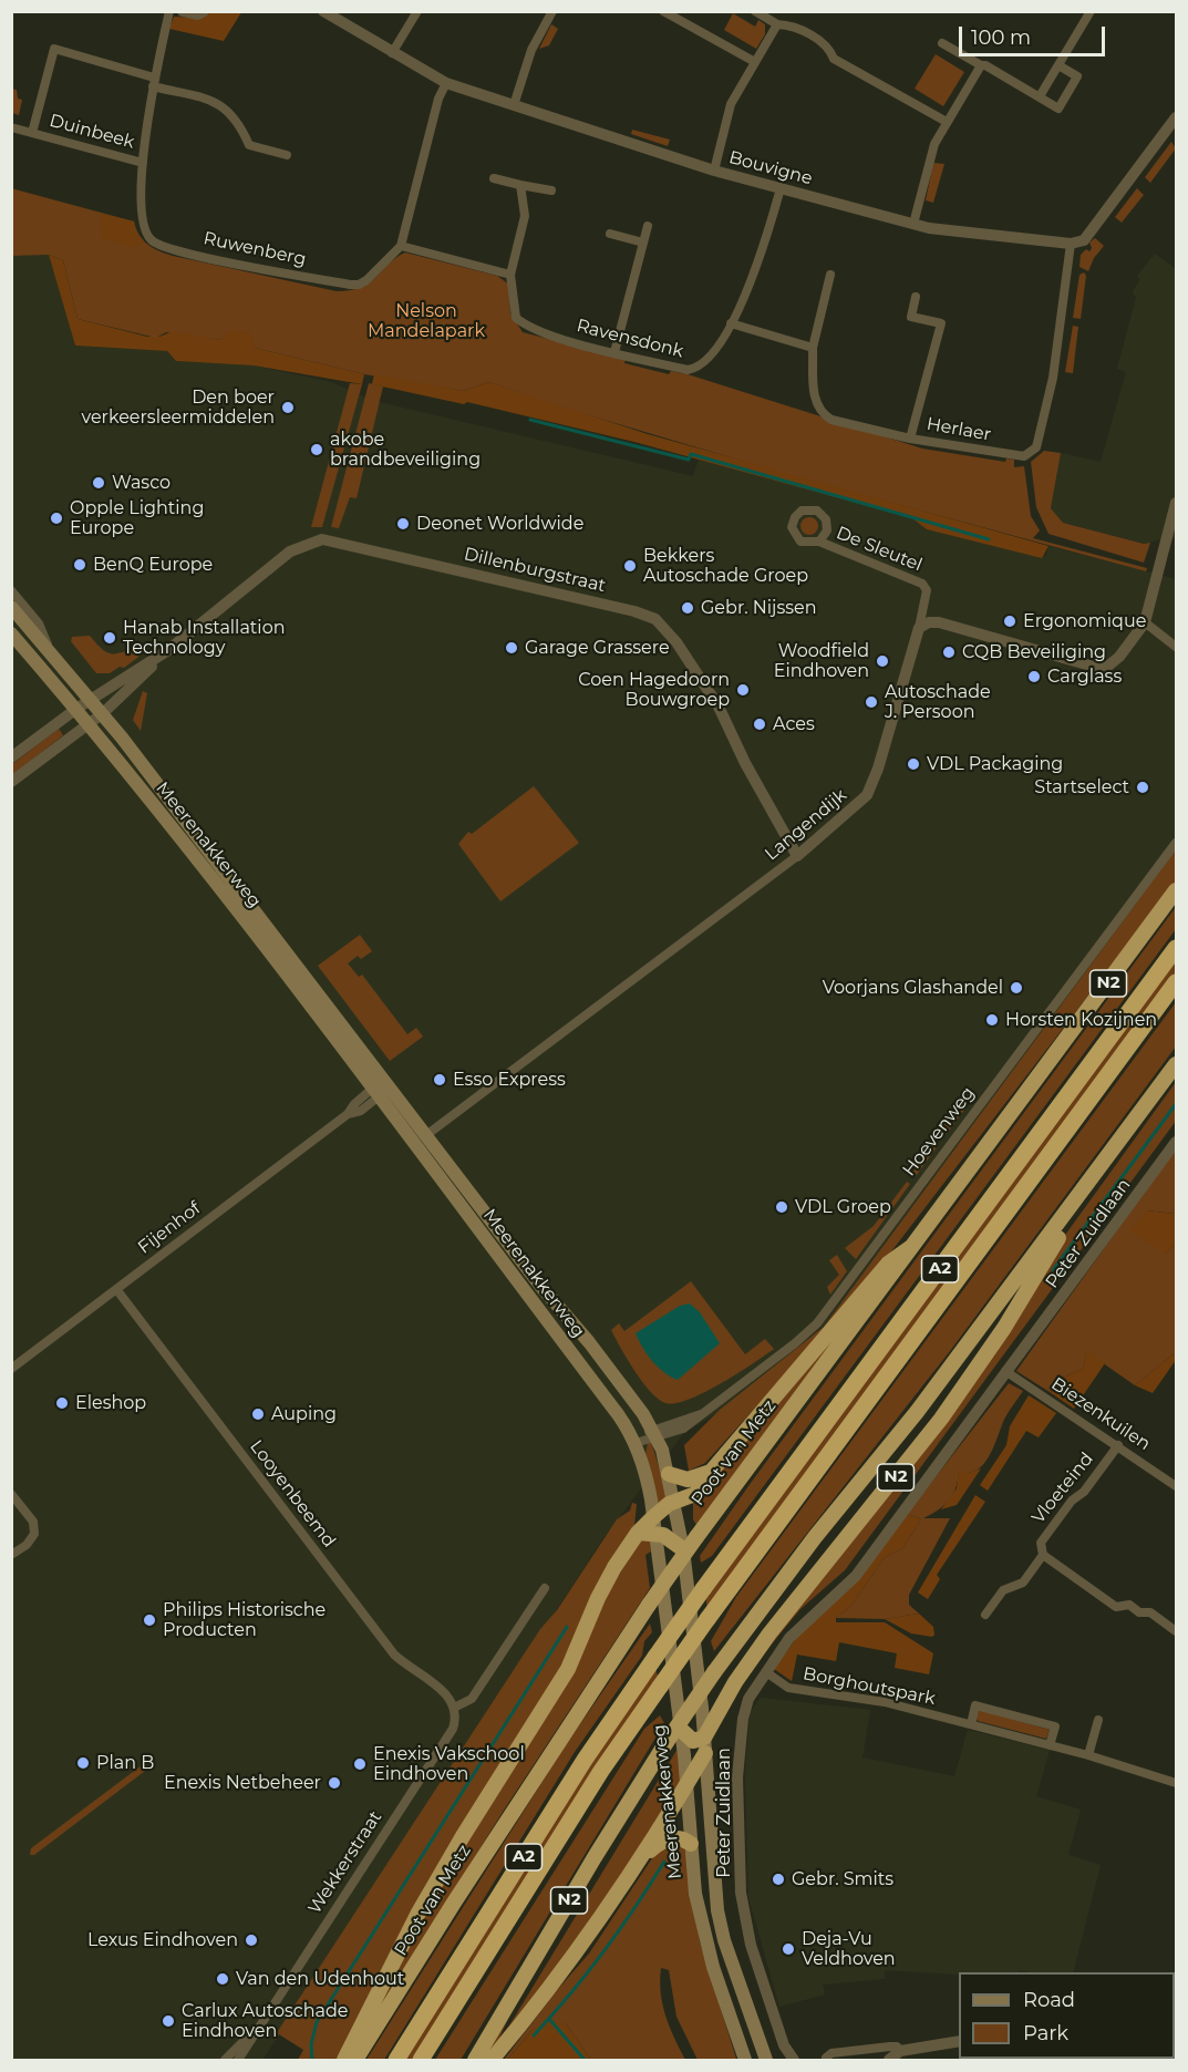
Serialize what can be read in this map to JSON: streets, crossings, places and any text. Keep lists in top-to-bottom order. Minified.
{"streets":{"highway":["N2","A2","Poot van Metz"],"main road":["Meerenakkerweg"],"street":["Duinbeek","Bouvigne","Ruwenberg","Ravensdonk","Herlaer","De Sleutel","Dillenburgstraat","Langendijk","Hoevenweg","Fijenhof","Peter Zuidlaan","Biezenkuilen","Vloeteind","Looyenbeemd","Borghoutspark","Wekkerstraat"]},"crossings":[["Duinbeek","Ruwenberg"],["Bouvigne","Ravensdonk"],["Bouvigne","Herlaer"],["De Sleutel","Langendijk"],["Dillenburgstraat","Langendijk"],["Dillenburgstraat","Meerenakkerweg"],["Langendijk","Meerenakkerweg"],["Meerenakkerweg","N2"],["Meerenakkerweg","Hoevenweg"],["Meerenakkerweg","Fijenhof"],["N2","Poot van Metz"],["Fijenhof","Looyenbeemd"],["Peter Zuidlaan","Biezenkuilen"],["Peter Zuidlaan","Borghoutspark"],["Biezenkuilen","Vloeteind"],["Looyenbeemd","Wekkerstraat"]],"parks":["Nelson Mandelapark"],"places":["Den boer verkeersleermiddelen","akobe brandbeveiliging","Wasco","Opple Lighting Europe","Deonet Worldwide","BenQ Europe","Bekkers Autoschade Groep","Gebr. Nijssen","Ergonomique","Hanab Installation Technology","Garage Grassere","CQB Beveiliging","Woodfield Eindhoven","Carglass","Coen Hagedoorn Bouwgroep","Autoschade J. Persoon","Aces","VDL Packaging","Startselect","Voorjans Glashandel","Horsten Kozijnen","Esso Express","VDL Groep","Eleshop","Auping","Philips Historische Producten","Plan B","Enexis Vakschool Eindhoven","Enexis Netbeheer","Gebr. Smits","Lexus Eindhoven","Deja-Vu Veldhoven","Van den Udenhout","Carlux Autoschade Eindhoven"],"legend":["Road","Park"],"scale_bar":"100 m"}
